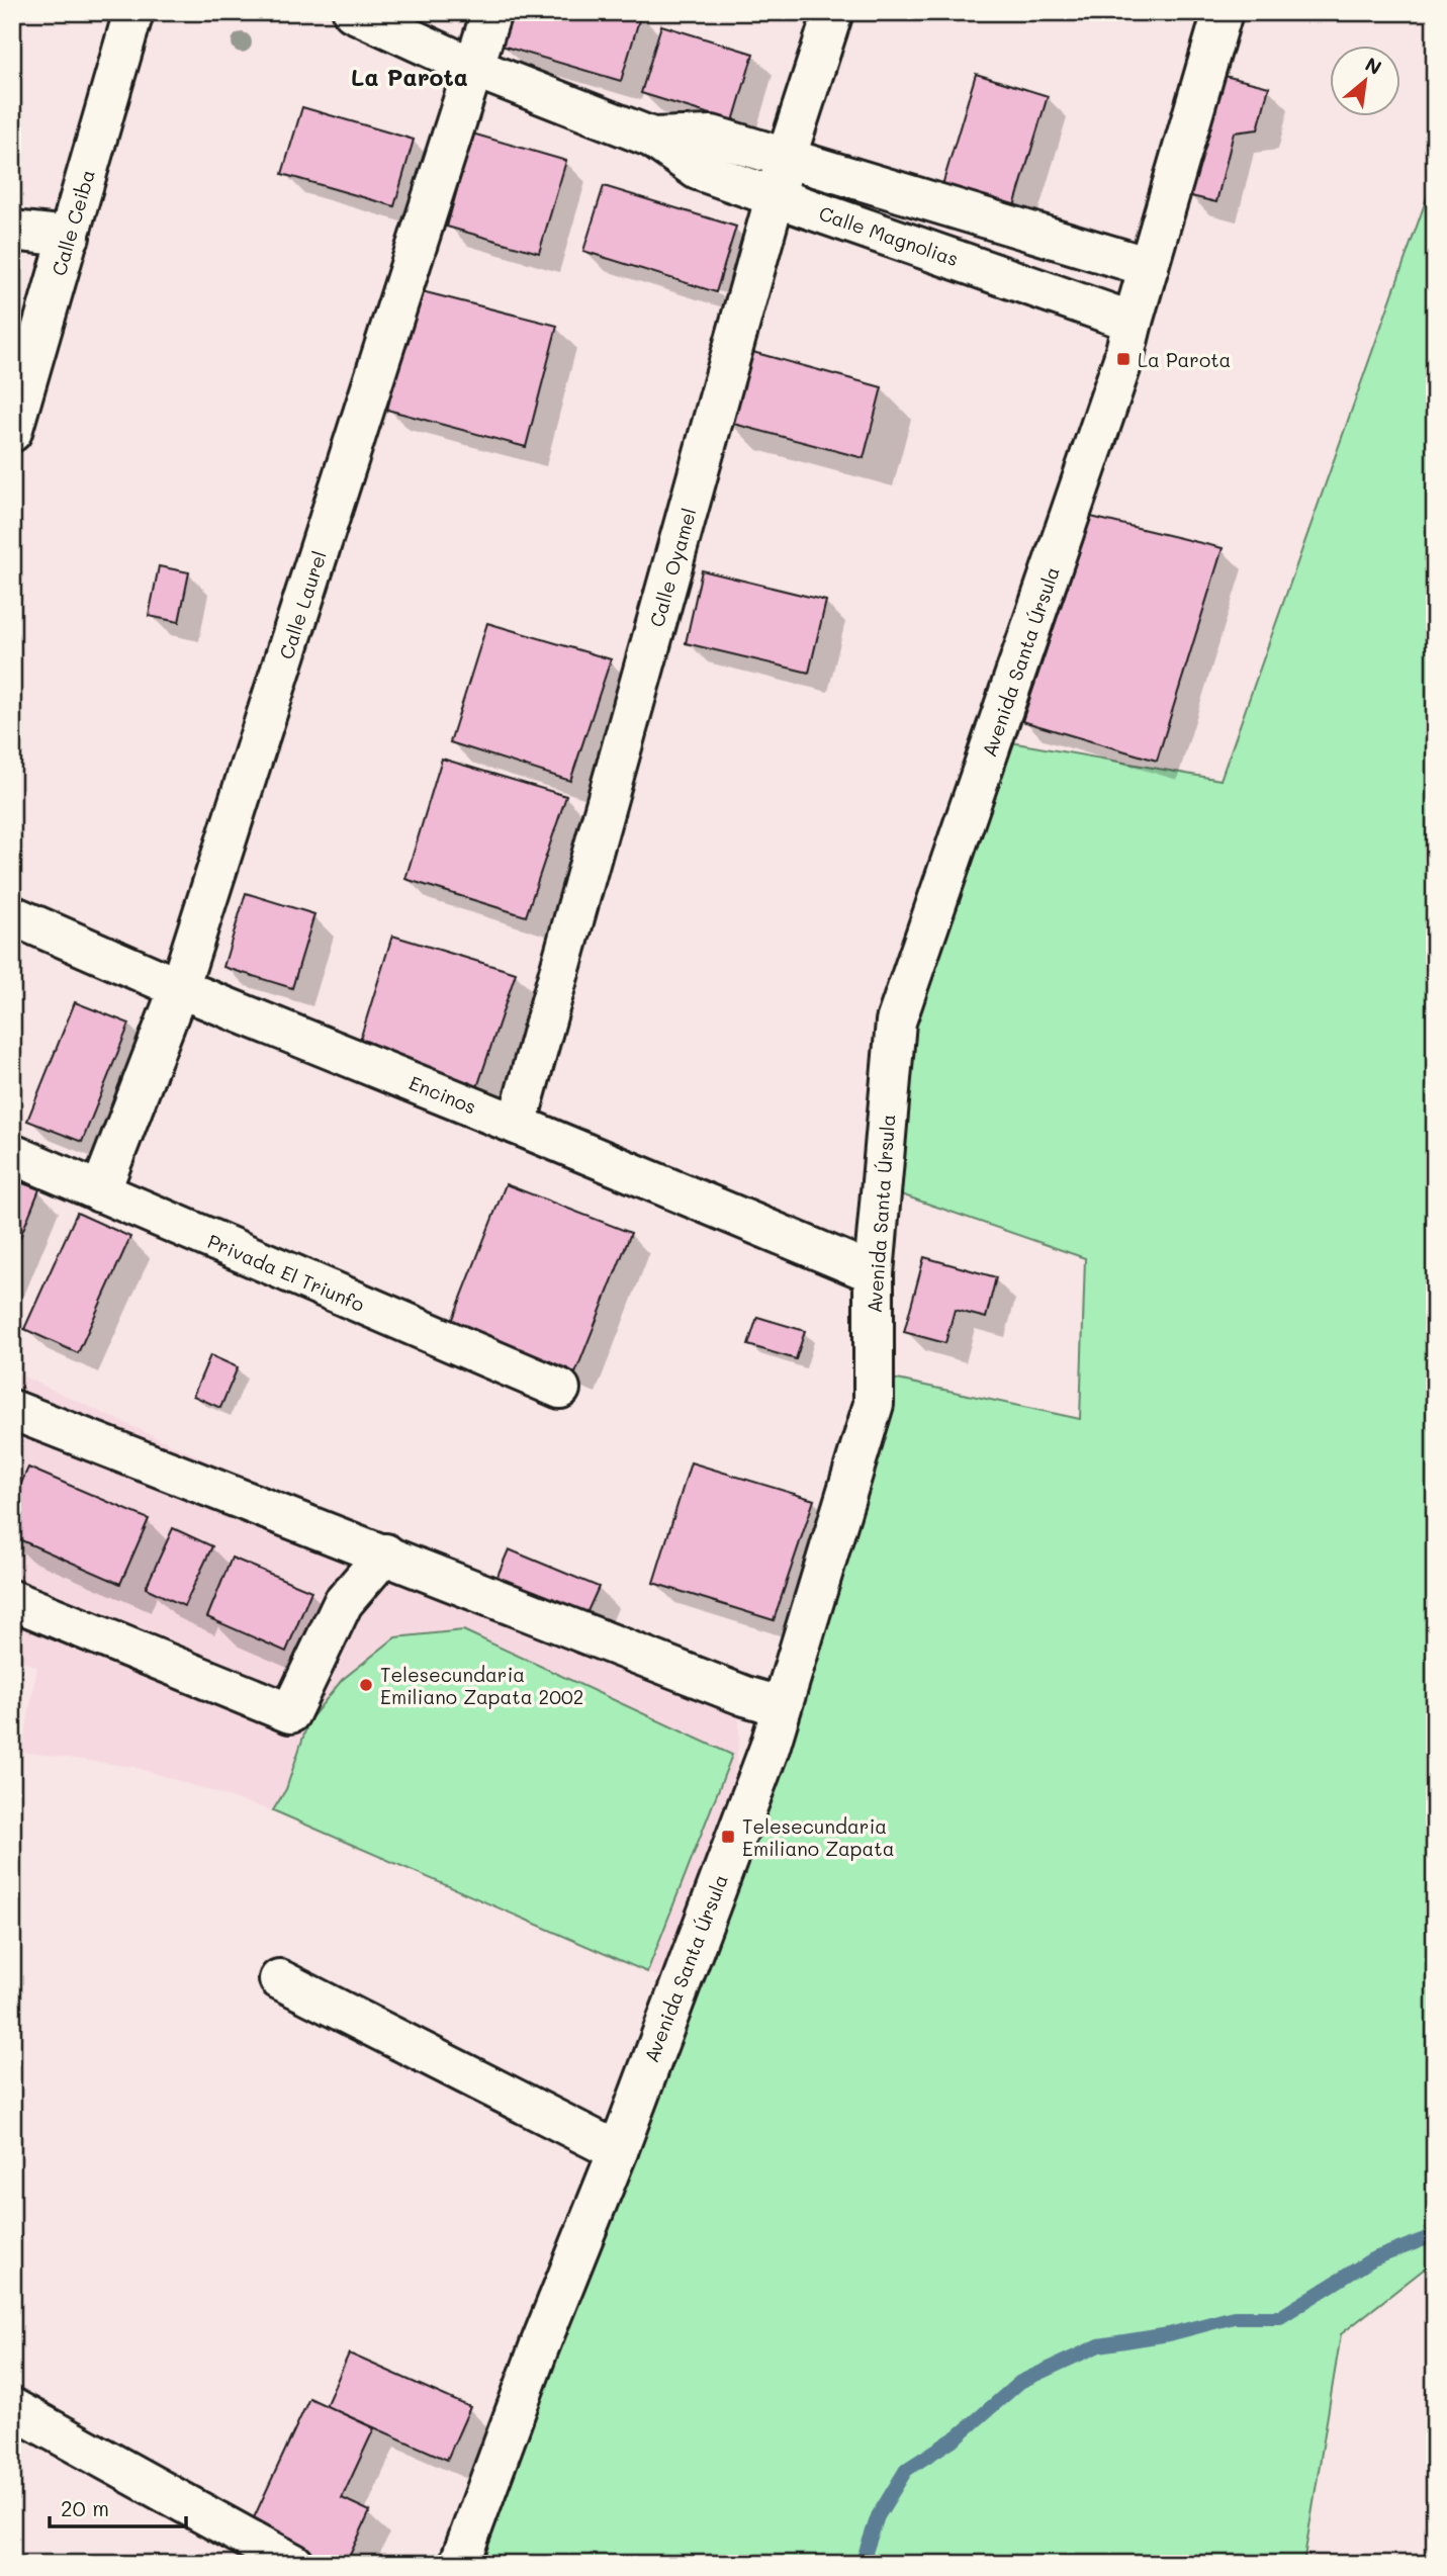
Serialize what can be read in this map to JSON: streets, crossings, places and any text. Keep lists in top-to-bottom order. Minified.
{"streets":{"street":["Calle Ceiba","Calle Magnolias","Calle Oyamel","Calle Laurel","Avenida Santa Úrsula","Encinos","Privada El Triunfo"]},"crossings":[["Calle Magnolias","Calle Oyamel"],["Calle Magnolias","Calle Laurel"],["Calle Magnolias","Avenida Santa Úrsula"],["Calle Oyamel","Encinos"],["Calle Laurel","Encinos"],["Calle Laurel","Privada El Triunfo"],["Avenida Santa Úrsula","Encinos"]],"districts":["La Parota"],"places":{"transit":["La Parota","Telesecundaria Emiliano Zapata"],"other":["Telesecundaria Emiliano Zapata 2002"]},"scale_bar":"20 m","north":"top right"}
